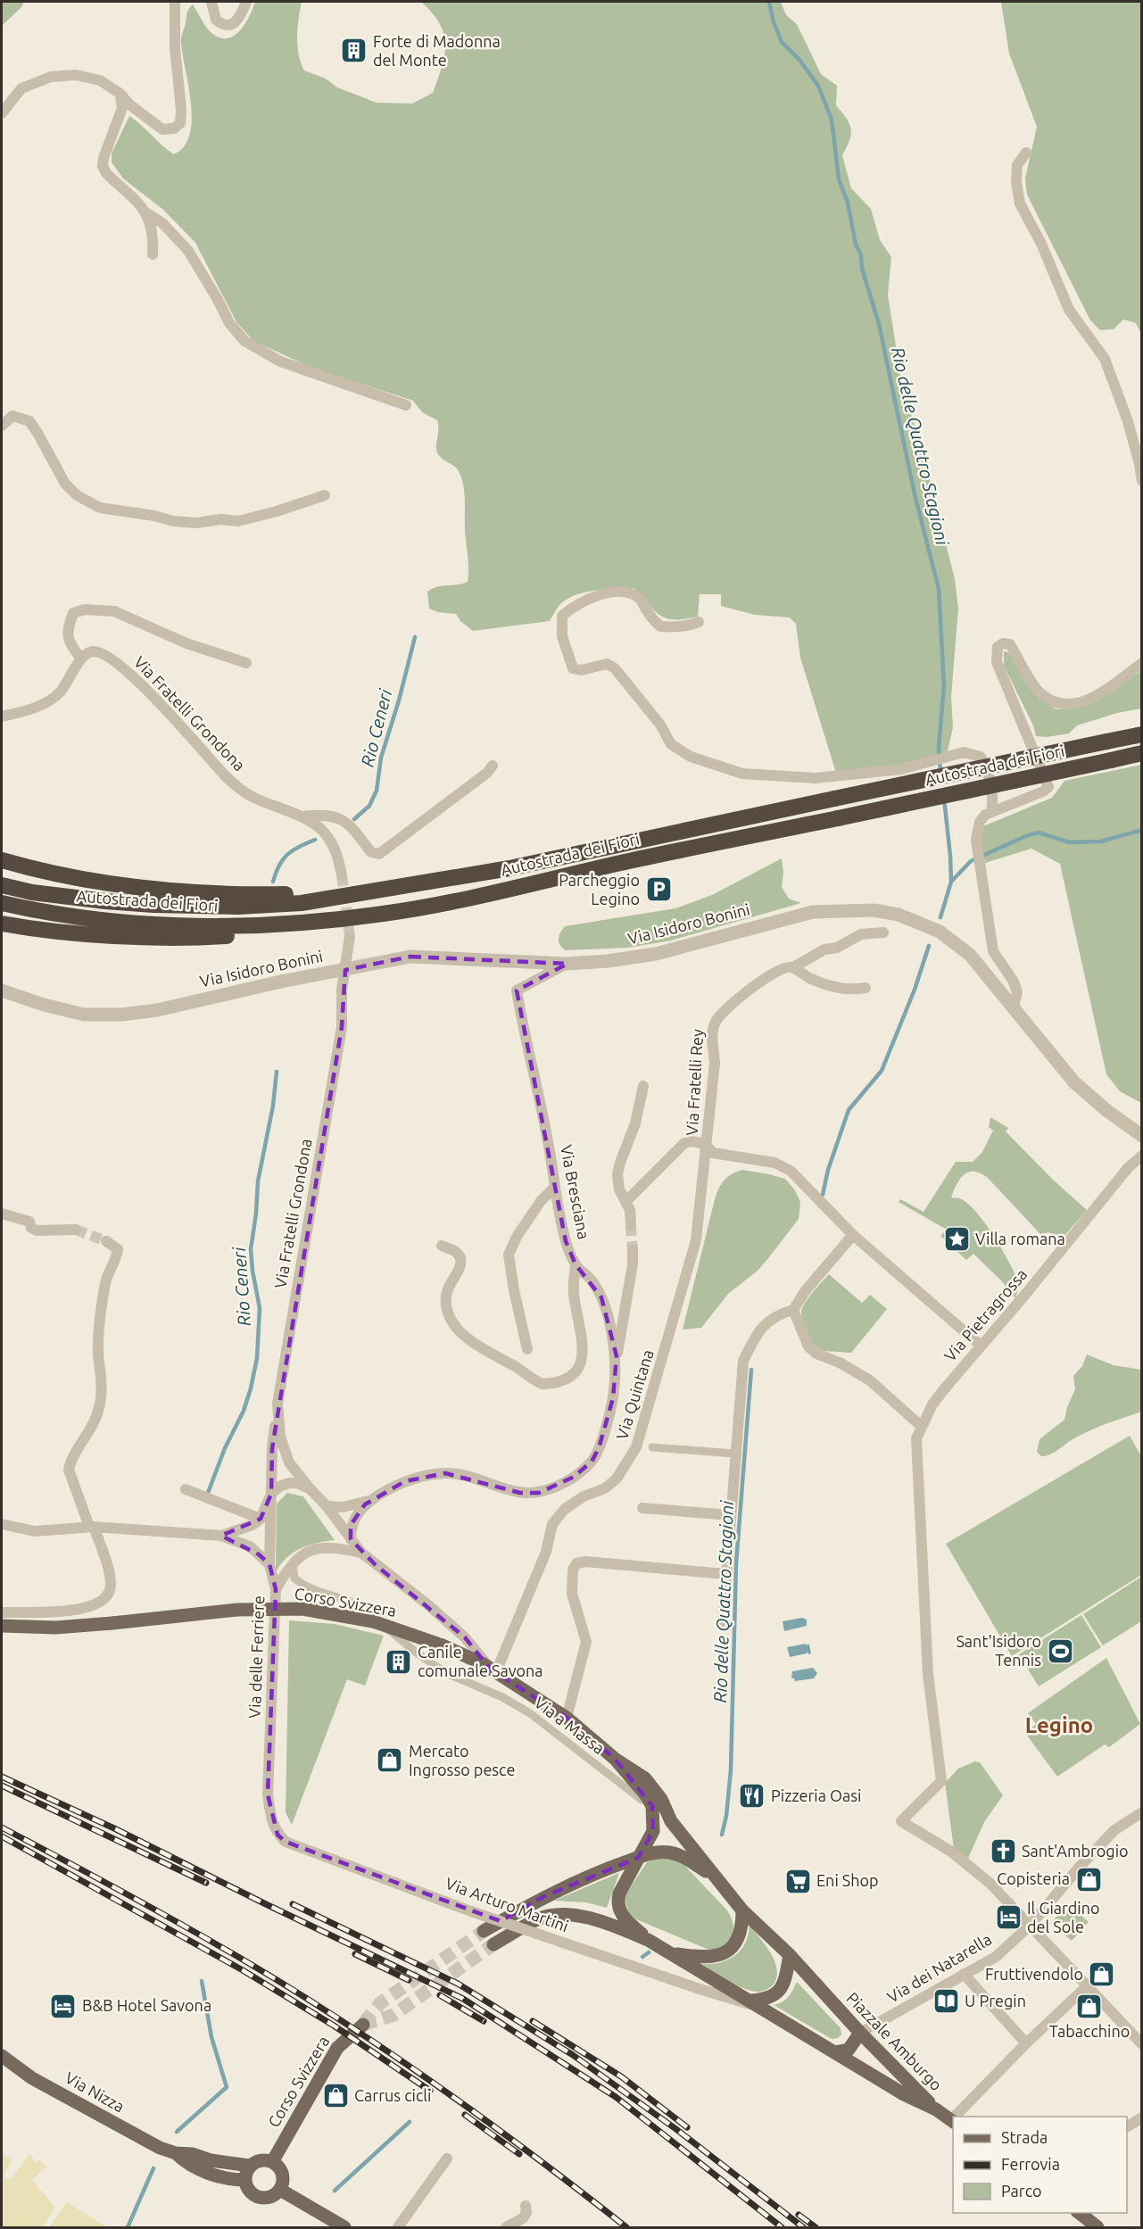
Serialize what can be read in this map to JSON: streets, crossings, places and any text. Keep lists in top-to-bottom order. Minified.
{"streets":{"highway":["Autostrada dei Fiori"],"main road":["Corso Svizzera","Piazzale Amburgo","Via Nizza"],"street":["Via Fratelli Grondona","Via Isidoro Bonini","Via Fratelli Rey","Via Bresciana","Via Pietragrossa","Via Quintana","Via delle Ferriere","Via a Massa","Via Arturo Martini","Via dei Natarella"]},"crossings":[["Via Fratelli Grondona","Via Bresciana"],["Via Fratelli Grondona","Via Quintana"],["Via Fratelli Grondona","Corso Svizzera"],["Via Fratelli Grondona","Via delle Ferriere"],["Via Isidoro Bonini","Via Bresciana"],["Via Fratelli Rey","Via Pietragrossa"],["Via Fratelli Rey","Via Quintana"],["Via Pietragrossa","Via dei Natarella"],["Via Quintana","Corso Svizzera"],["Corso Svizzera","Piazzale Amburgo"],["Via delle Ferriere","Via Arturo Martini"],["Via Arturo Martini","Piazzale Amburgo"],["Via dei Natarella","Piazzale Amburgo"]],"districts":["Legino"],"water":["Rio delle Quattro Stagioni","Rio Ceneri"],"places":{"building":["Forte di Madonna del Monte","Canile comunale Savona"],"parking":["Parcheggio Legino"],"place":["Villa romana"],"sports":["Sant'Isidoro Tennis"],"shop":["Mercato Ingrosso pesce","Copisteria","Fruttivendolo","Tabacchino","Carrus cicli"],"restaurant":["Pizzeria Oasi"],"church":["Sant'Ambrogio"],"supermarket":["Eni Shop"],"hotel":["Il Giardino del Sole","B&B Hotel Savona"],"library":["U Pregin"]},"legend":["Strada","Ferrovia","Parco"]}
